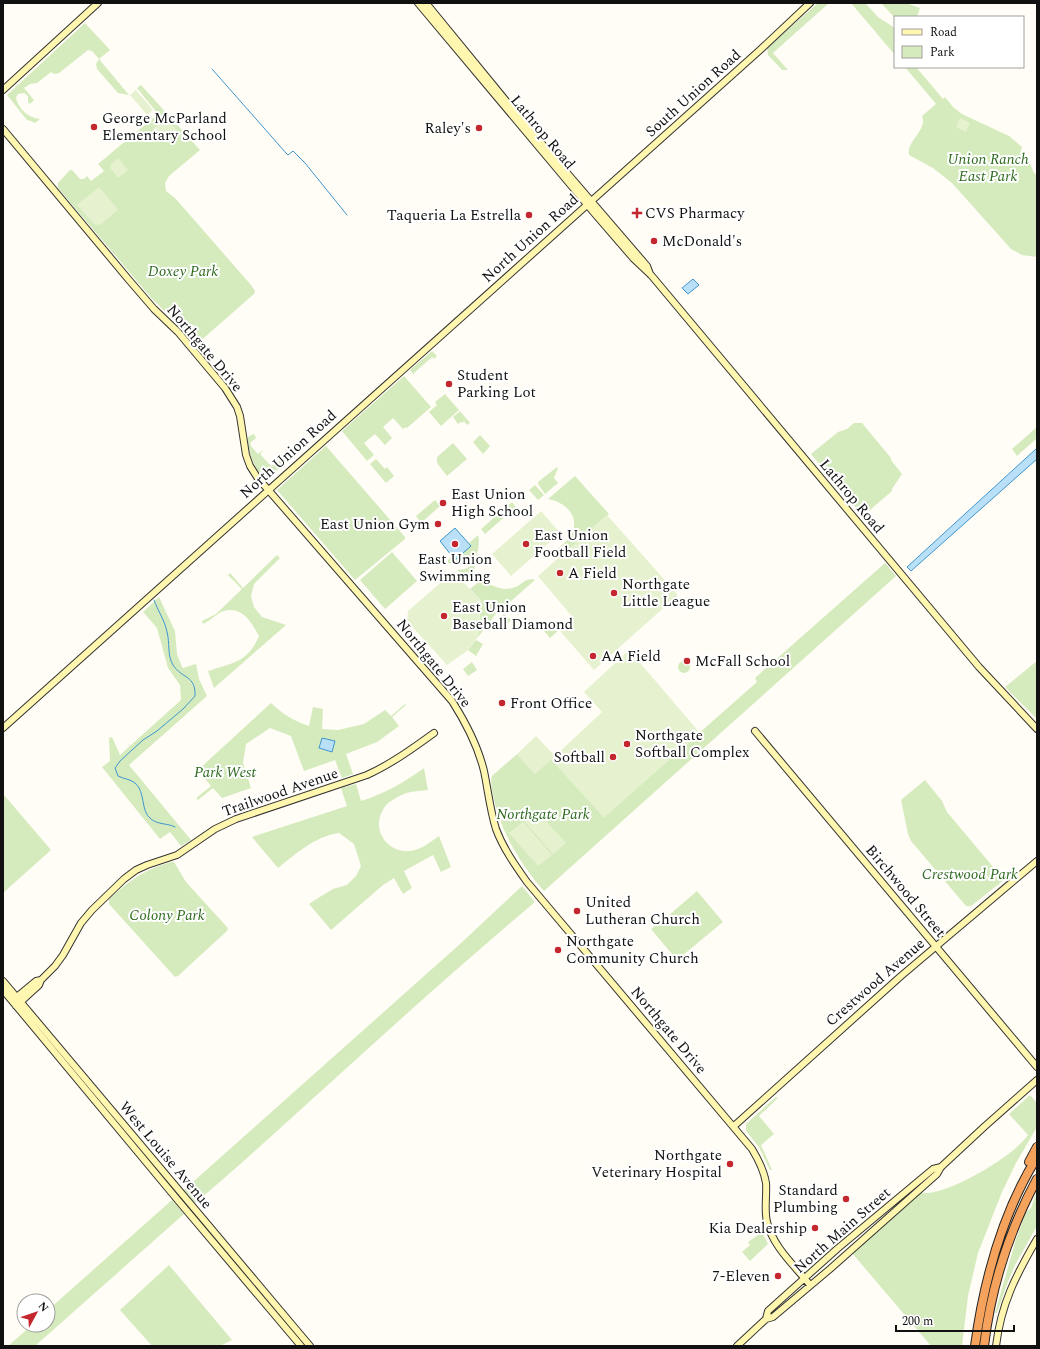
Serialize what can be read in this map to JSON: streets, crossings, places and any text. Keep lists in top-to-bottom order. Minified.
{"streets":{"street":["South Union Road","Lathrop Road","North Union Road","Northgate Drive","Trailwood Avenue","Birchwood Street","Crestwood Avenue","West Louise Avenue","North Main Street"]},"crossings":[["South Union Road","Lathrop Road"],["South Union Road","North Union Road"],["Lathrop Road","North Union Road"],["North Union Road","Northgate Drive"],["Northgate Drive","Crestwood Avenue"],["Northgate Drive","North Main Street"],["Trailwood Avenue","West Louise Avenue"],["Birchwood Street","Crestwood Avenue"]],"parks":["Union Ranch East Park","Doxey Park","Park West","Northgate Park","Crestwood Park","Colony Park"],"places":{"other":["George McParland Elementary School","Raley's","Taqueria La Estrella","McDonald's","Student Parking Lot","East Union High School","East Union Gym","East Union Swimming","East Union Football Field","A Field","Northgate Little League","East Union Baseball Diamond","AA Field","McFall School","Front Office","Northgate Softball Complex","Softball","United Lutheran Church","Northgate Community Church","Northgate Veterinary Hospital","Standard Plumbing","Kia Dealership","7-Eleven"],"health":["CVS Pharmacy"]},"legend":["Road","Park"],"scale_bar":"200 m","north":"top right"}
